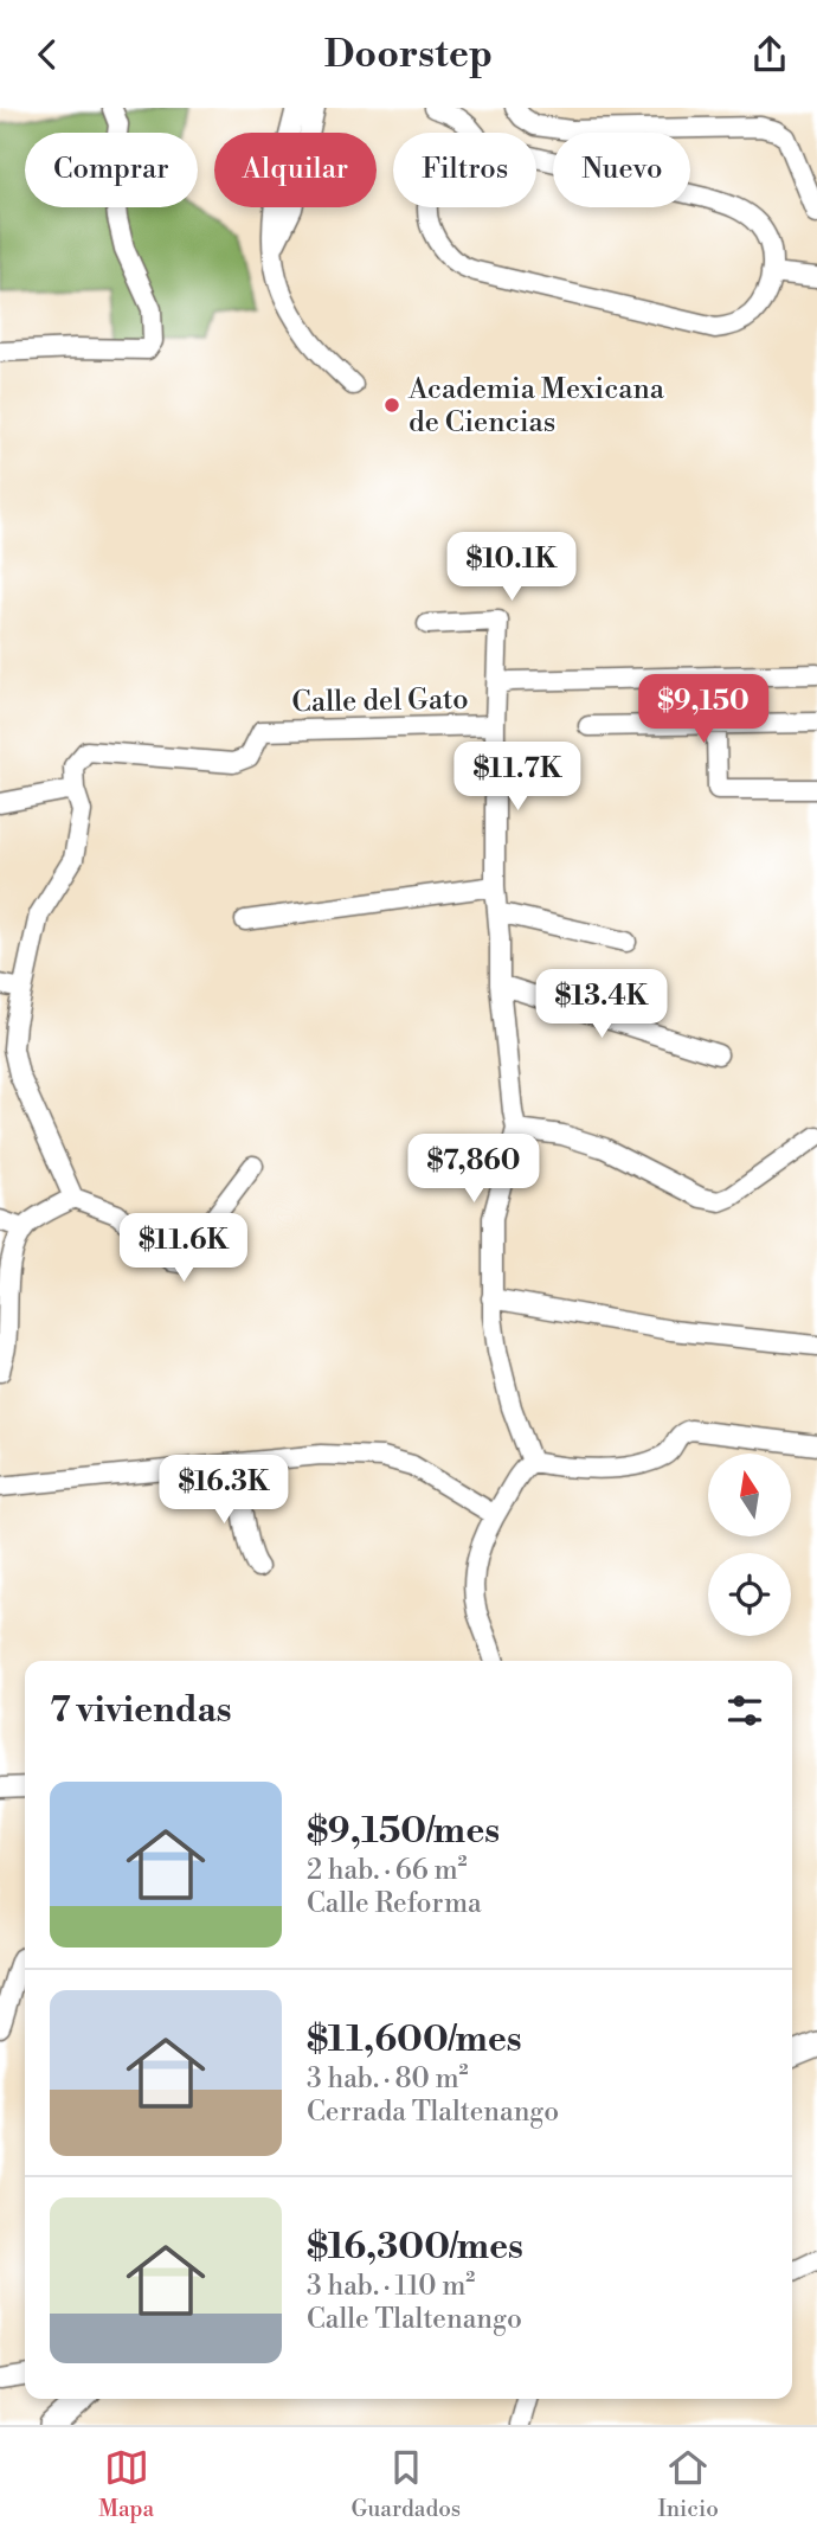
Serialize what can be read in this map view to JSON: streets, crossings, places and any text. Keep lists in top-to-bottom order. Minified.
{"streets":{"street":["Calle del Gato"]},"places":["Academia Mexicana de Ciencias"],"north":"top","page":{"header":"Doorstep","chip":["Comprar","Alquilar","Filtros","Nuevo"],"price":["$10.1K","$9,150","$11.7K","$13.4K","$7,860","$11.6K","$16.3K"],"heading":"7 viviendas","list":[{"name":"$9,150/mes","note":"2 hab. · 66 m² · Calle Reforma"},{"name":"$11,600/mes","note":"3 hab. · 80 m² · Cerrada Tlaltenango"},{"name":"$16,300/mes","note":"3 hab. · 110 m² · Calle Tlaltenango"}],"tabs":["Mapa","Guardados","Inicio"]}}
